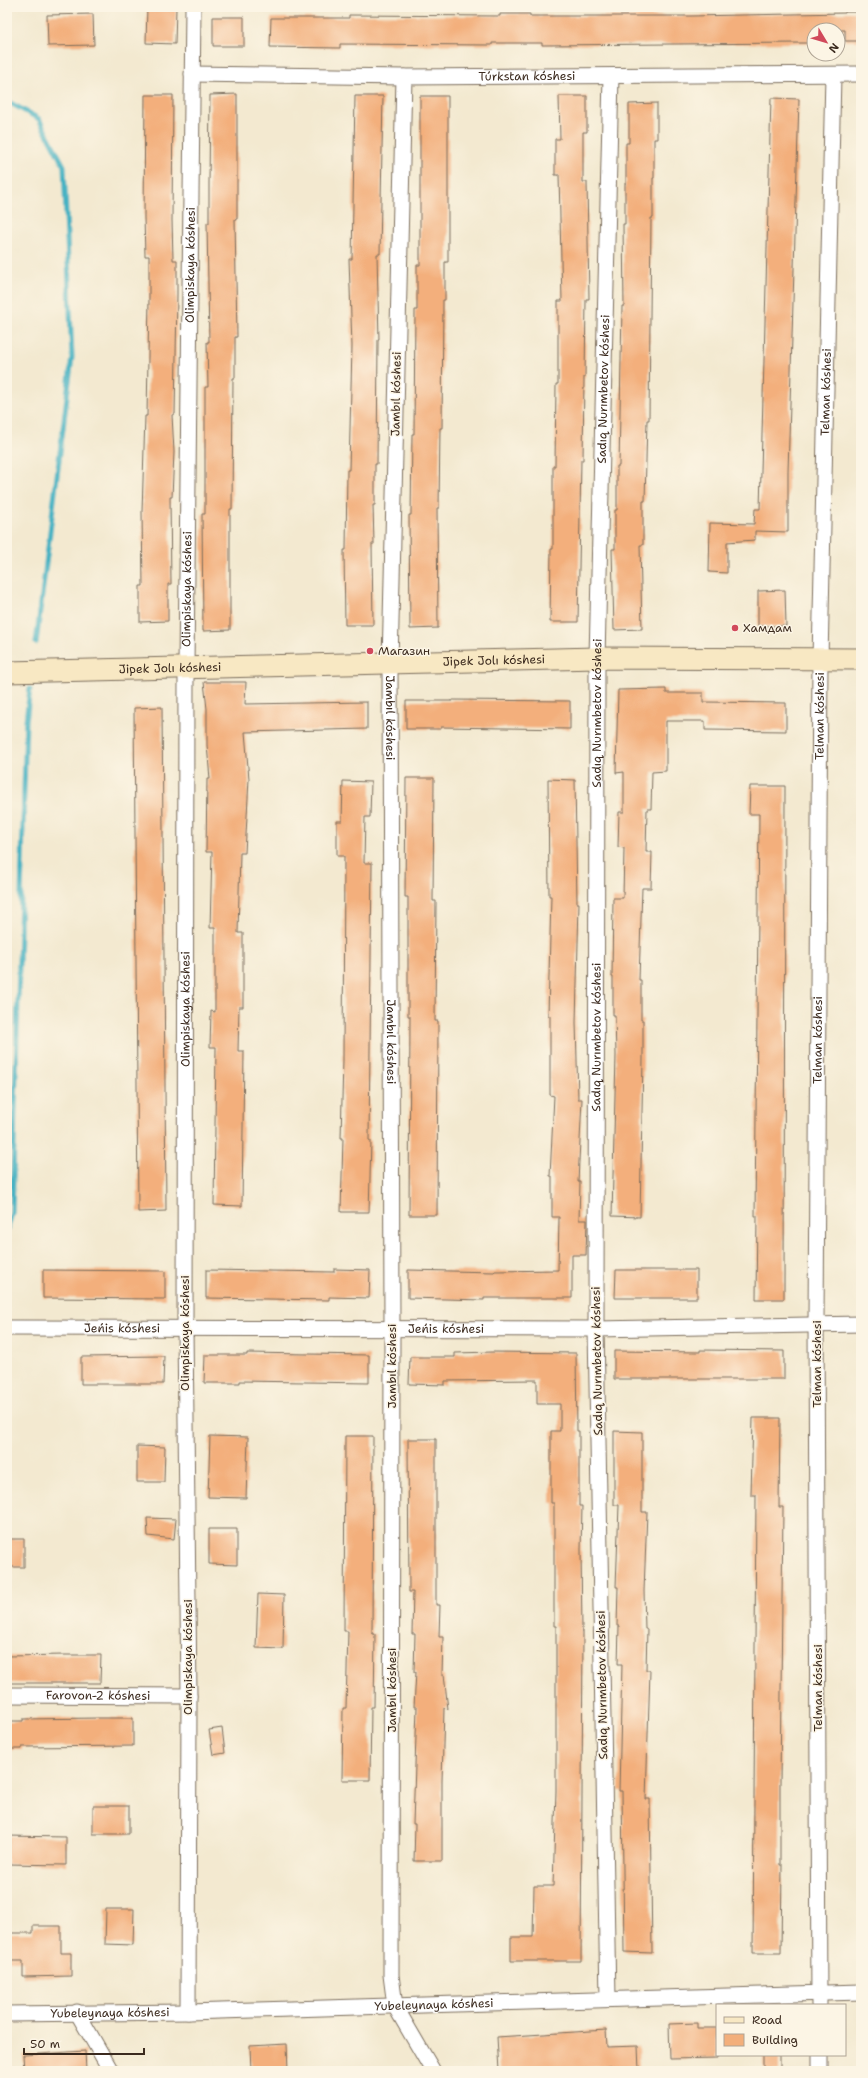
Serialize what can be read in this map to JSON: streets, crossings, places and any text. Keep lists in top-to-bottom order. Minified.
{"streets":{"street":["Túrkstan kóshesi","Olimpiskaya kóshesi","Sadıq Nurımbetov kóshesi","Telman kóshesi","Jambıl kóshesi","Jipek Jolı kóshesi","Jeńis kóshesi","Farovon-2 kóshesi","Yubeleynaya kóshesi"]},"crossings":[["Túrkstan kóshesi","Olimpiskaya kóshesi"],["Túrkstan kóshesi","Sadıq Nurımbetov kóshesi"],["Túrkstan kóshesi","Telman kóshesi"],["Túrkstan kóshesi","Jambıl kóshesi"],["Olimpiskaya kóshesi","Jipek Jolı kóshesi"],["Olimpiskaya kóshesi","Jeńis kóshesi"],["Olimpiskaya kóshesi","Farovon-2 kóshesi"],["Olimpiskaya kóshesi","Yubeleynaya kóshesi"],["Sadıq Nurımbetov kóshesi","Jipek Jolı kóshesi"],["Sadıq Nurımbetov kóshesi","Jeńis kóshesi"],["Sadıq Nurımbetov kóshesi","Yubeleynaya kóshesi"],["Telman kóshesi","Jipek Jolı kóshesi"],["Telman kóshesi","Jeńis kóshesi"],["Telman kóshesi","Yubeleynaya kóshesi"],["Jambıl kóshesi","Jipek Jolı kóshesi"],["Jambıl kóshesi","Jeńis kóshesi"],["Jambıl kóshesi","Yubeleynaya kóshesi"]],"places":["Хамдам","Магазин"],"legend":["Road","Building"],"scale_bar":"50 m","north":"bottom right"}
